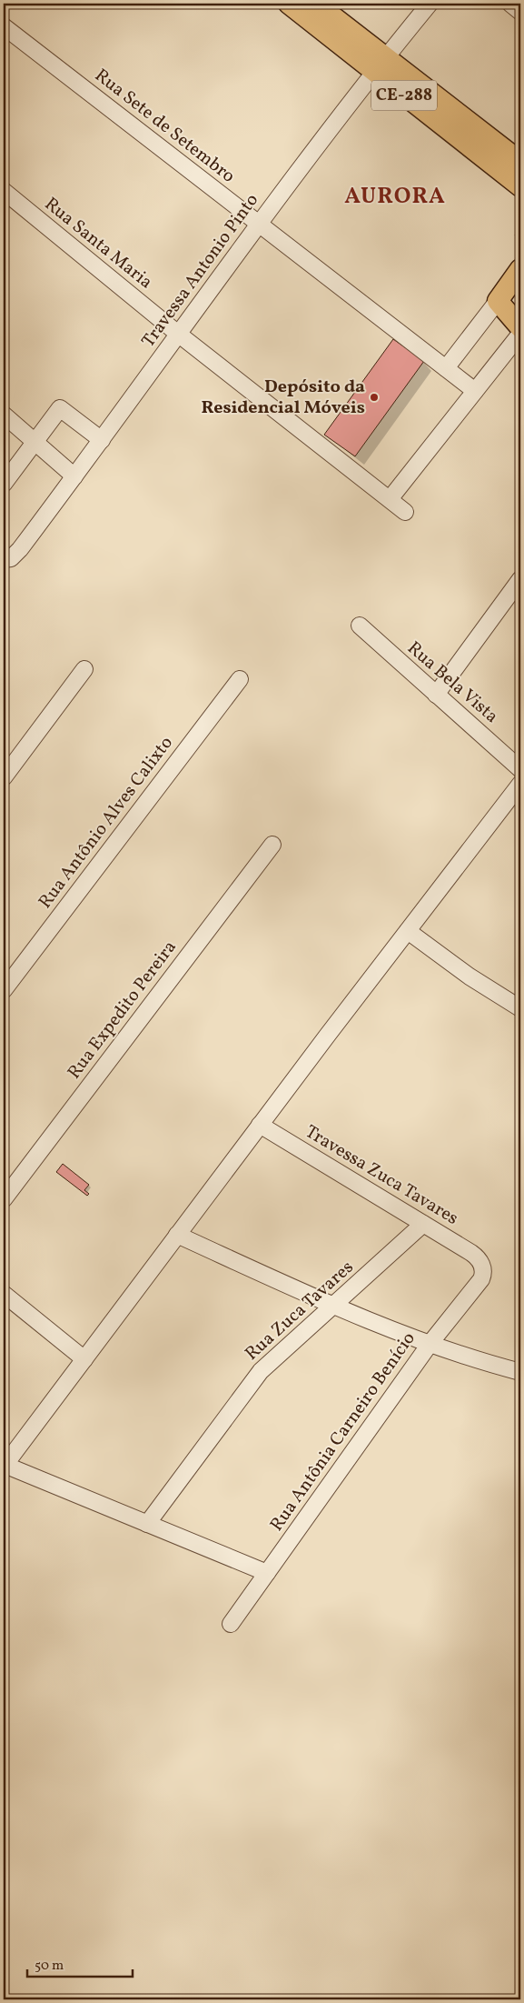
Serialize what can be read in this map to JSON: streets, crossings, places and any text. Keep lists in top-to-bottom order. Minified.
{"streets":{"main road":["CE-288"],"street":["Rua Sete de Setembro","Rua Santa Maria","Travessa Antonio Pinto","Rua Bela Vista","Rua Antônio Alves Calixto","Rua Expedito Pereira","Travessa Zuca Tavares","Rua Zuca Tavares","Rua Antônia Carneiro Benício"]},"crossings":[["CE-288","Travessa Antonio Pinto"],["Rua Sete de Setembro","Travessa Antonio Pinto"],["Rua Santa Maria","Travessa Antonio Pinto"],["Travessa Zuca Tavares","Rua Zuca Tavares"],["Travessa Zuca Tavares","Rua Antônia Carneiro Benício"]],"districts":["AURORA"],"places":["Depósito da Residencial Móveis"],"scale_bar":"50 m"}
